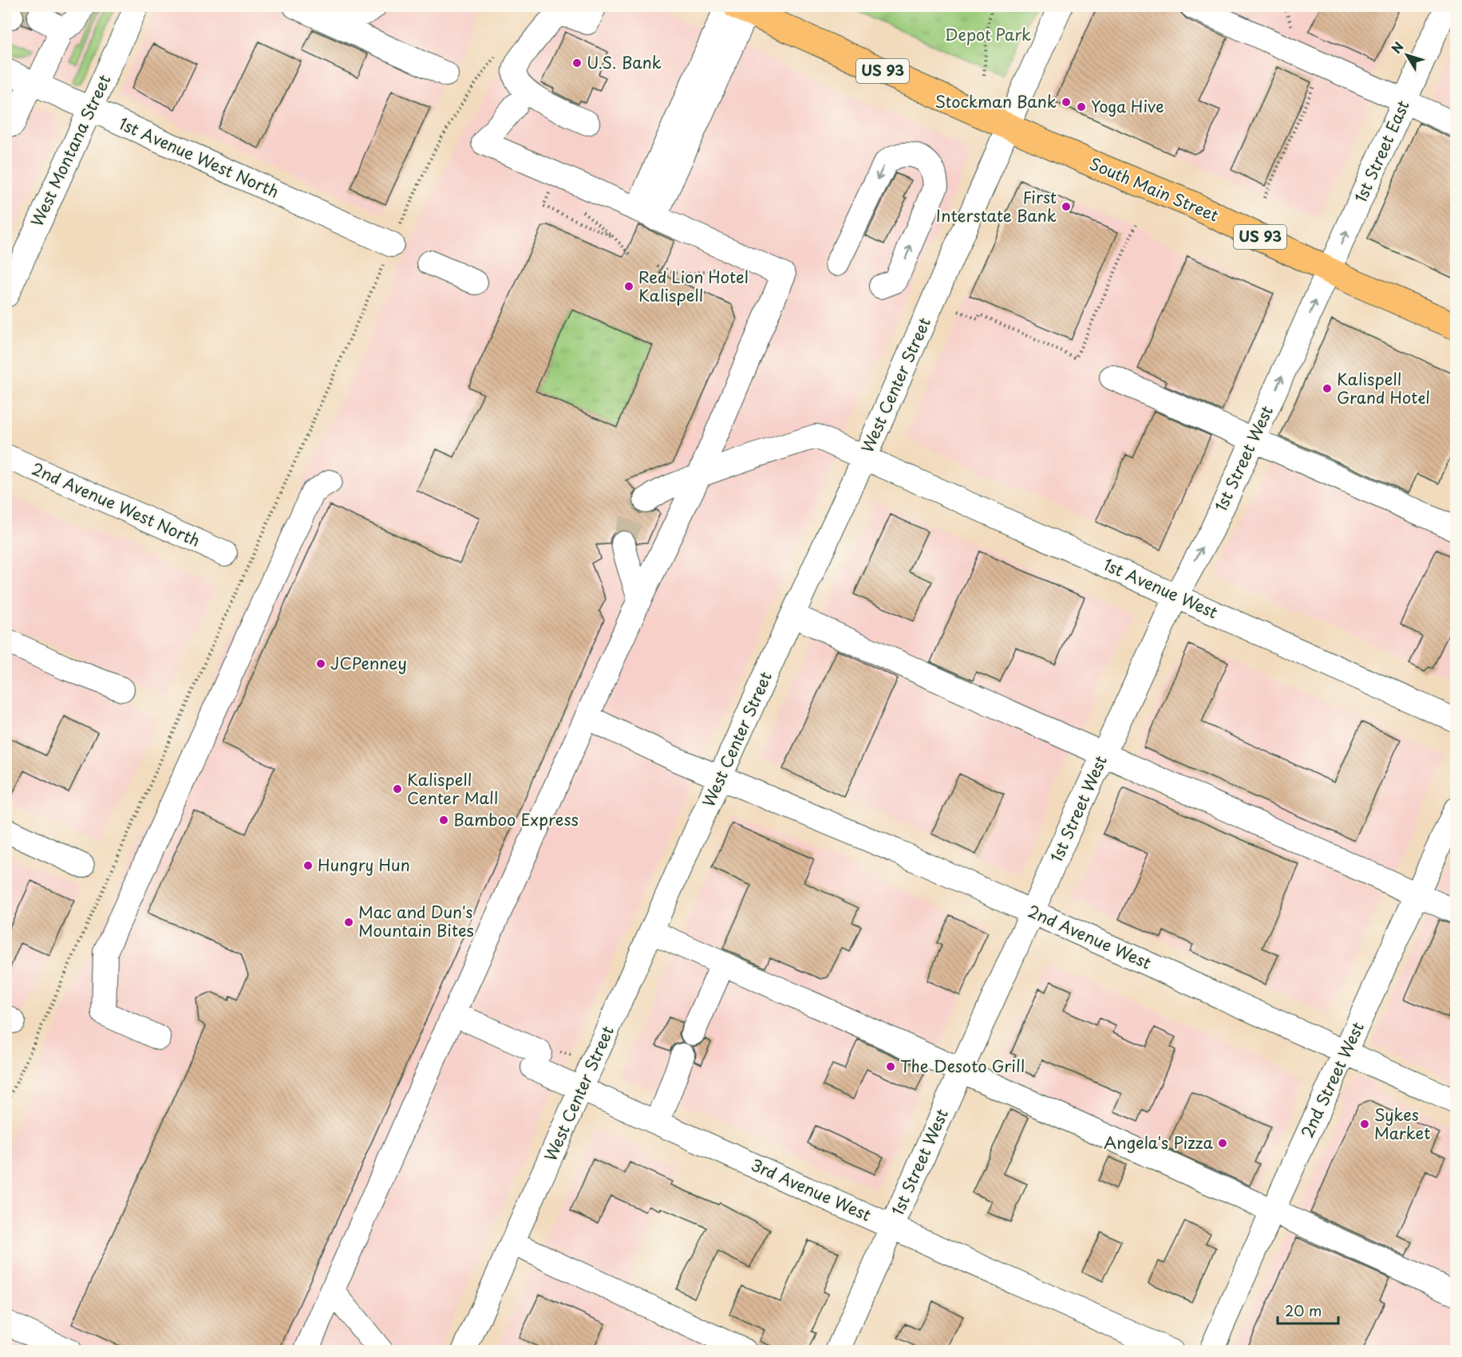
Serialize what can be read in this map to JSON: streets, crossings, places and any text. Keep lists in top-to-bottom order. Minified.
{"streets":{"main road":["US 93","South Main Street"],"street":["West Montana Street","1st Street East","1st Avenue West North","West Center Street","1st Street West","2nd Avenue West North","1st Avenue West","2nd Avenue West","2nd Street West","3rd Avenue West"]},"crossings":[["US 93","South Main Street"],["US 93","West Center Street"],["West Montana Street","1st Avenue West North"],["1st Street East","South Main Street"],["1st Street East","1st Street West"],["South Main Street","West Center Street"],["South Main Street","1st Street West"],["West Center Street","1st Avenue West"],["West Center Street","2nd Avenue West"],["West Center Street","3rd Avenue West"],["1st Street West","1st Avenue West"],["1st Street West","2nd Avenue West"],["1st Street West","3rd Avenue West"],["2nd Avenue West","2nd Street West"]],"one_way":["1st Street East"],"parks":["Depot Park"],"places":["U.S. Bank","Stockman Bank","Yoga Hive","First Interstate Bank","Red Lion Hotel Kalispell","Kalispell Grand Hotel","JCPenney","Kalispell Center Mall","Bamboo Express","Hungry Hun","Mac and Dun's Mountain Bites","The Desoto Grill","Sykes Market","Angela's Pizza"],"scale_bar":"20 m","north":"top left"}
